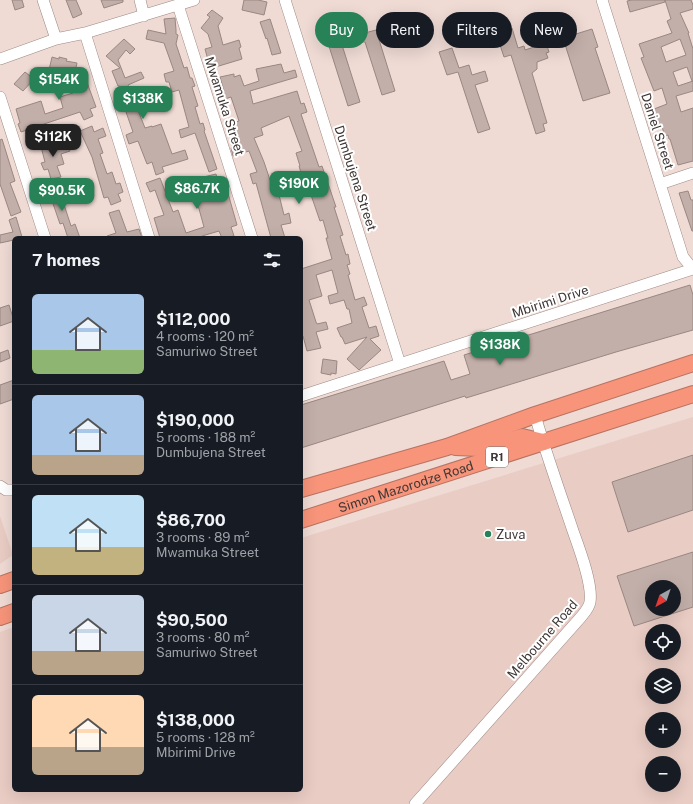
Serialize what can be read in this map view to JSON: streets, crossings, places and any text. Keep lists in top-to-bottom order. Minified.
{"streets":{"highway":["R1","Simon Mazorodze Road"],"street":["Mwamuka Street","Daniel Street","Dumbujena Street","Mbirimi Drive","Melbourne Road"]},"crossings":[["Daniel Street","Mbirimi Drive"],["Dumbujena Street","Mbirimi Drive"],["Simon Mazorodze Road","Melbourne Road"]],"places":["Zuva"],"north":"bottom left","page":{"chip":["Buy","Rent","Filters","New"],"price":["$154K","$138K","$112K","$190K","$86.7K","$90.5K","$138K"],"heading":"7 homes","list":[{"name":"$112,000","note":"4 rooms · 120 m² · Samuriwo Street"},{"name":"$190,000","note":"5 rooms · 188 m² · Dumbujena Street"},{"name":"$86,700","note":"3 rooms · 89 m² · Mwamuka Street"},{"name":"$90,500","note":"3 rooms · 80 m² · Samuriwo Street"},{"name":"$138,000","note":"5 rooms · 128 m² · Mbirimi Drive"}],"map_buttons":["+","−"]}}
